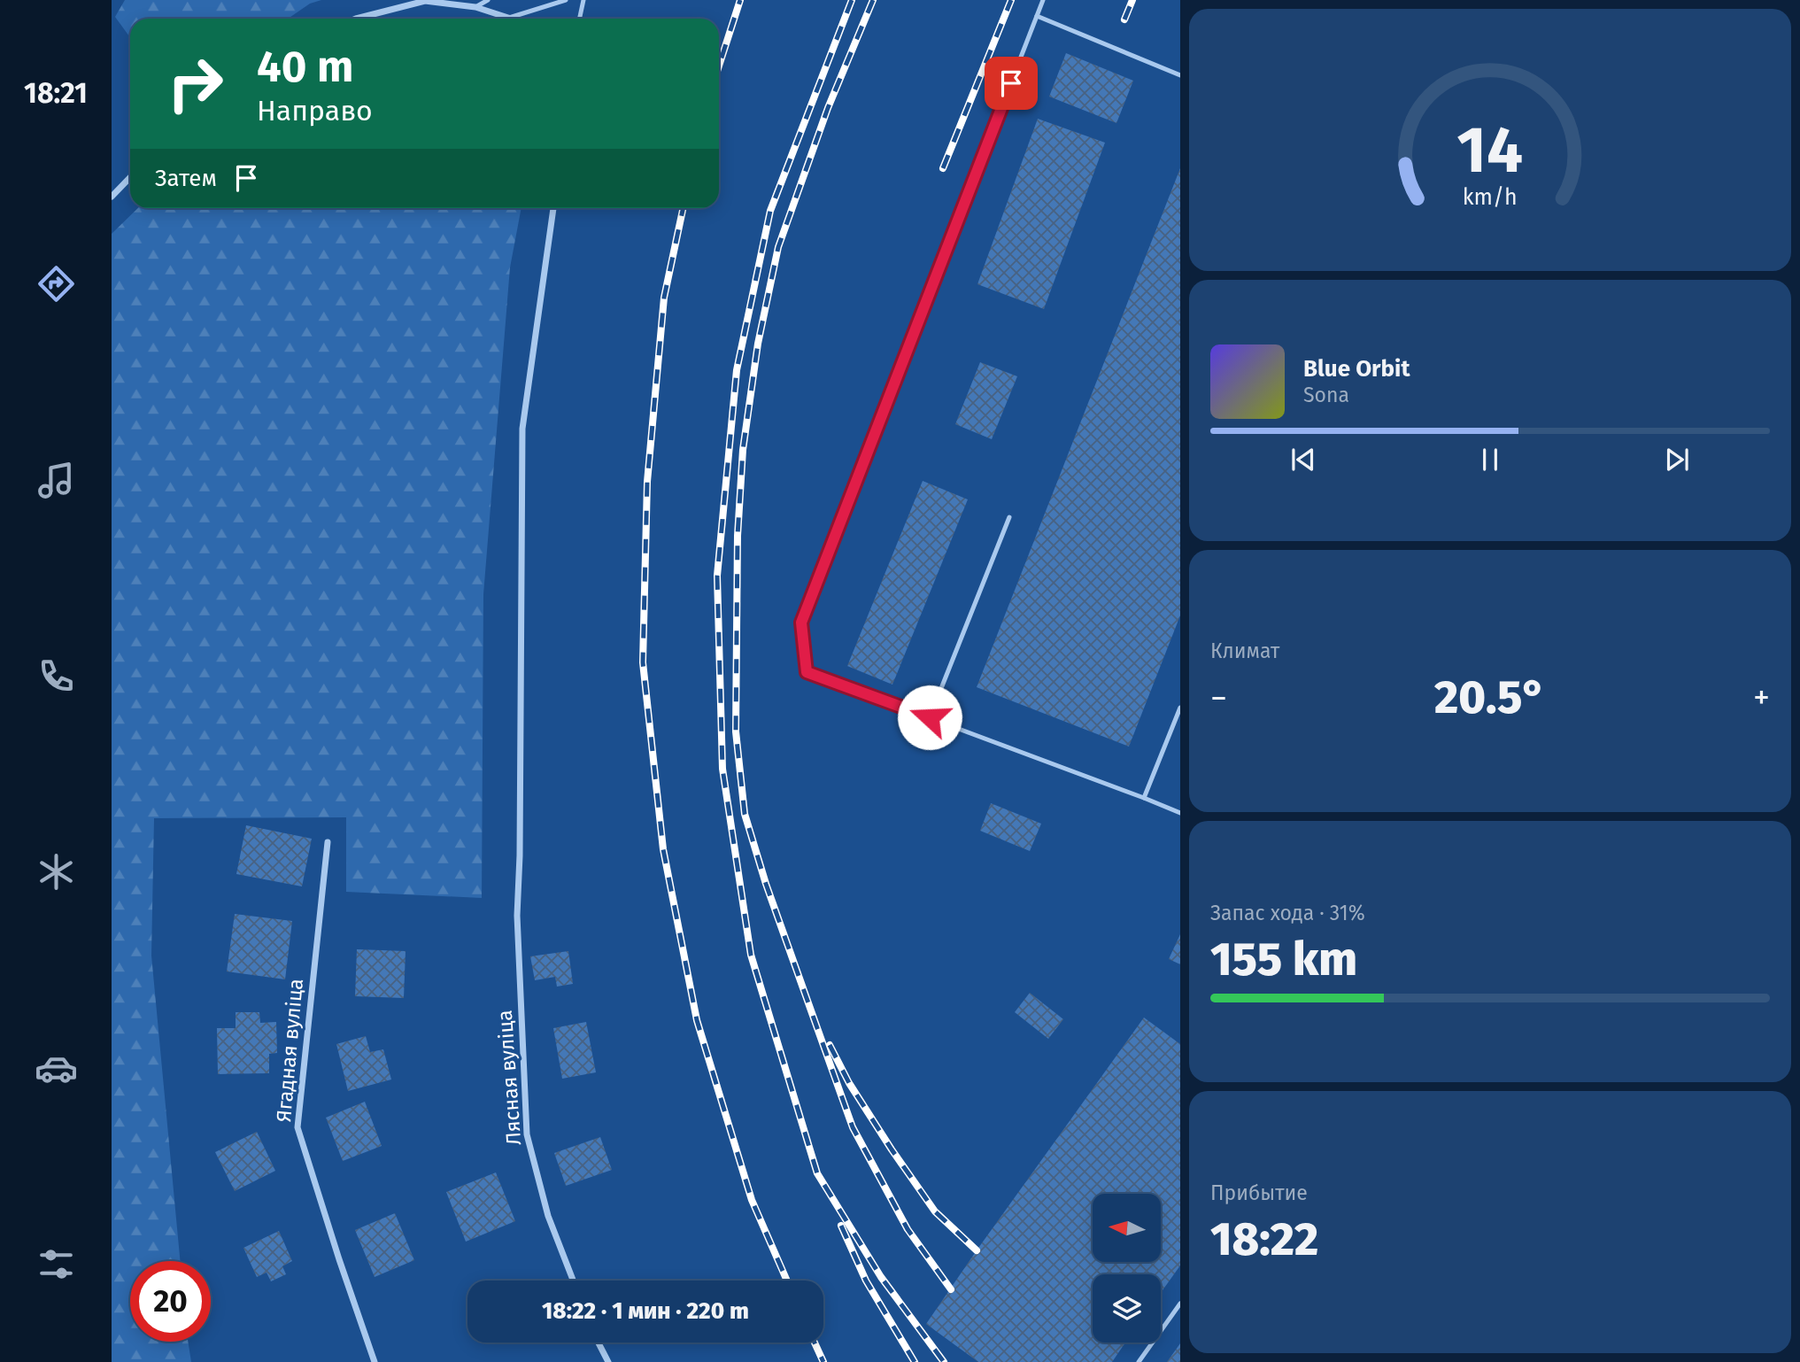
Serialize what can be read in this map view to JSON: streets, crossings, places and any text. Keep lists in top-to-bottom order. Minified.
{"streets":{"street":["Ягадная вуліца","Лясная вуліца"]},"north":"left","page":{"tabs":"18:21","turn":["40 m","Направо"],"then":"Затем","song":["Blue Orbit","Sona"],"tile":["Климат",["Запас хода · 31%","155 km"],["Прибытие","18:22"]],"heat":["−","20.5°","+"],"limit":"20","trip":"18:22 · 1 мин · 220 m","gauge":["14","km/h"]}}
